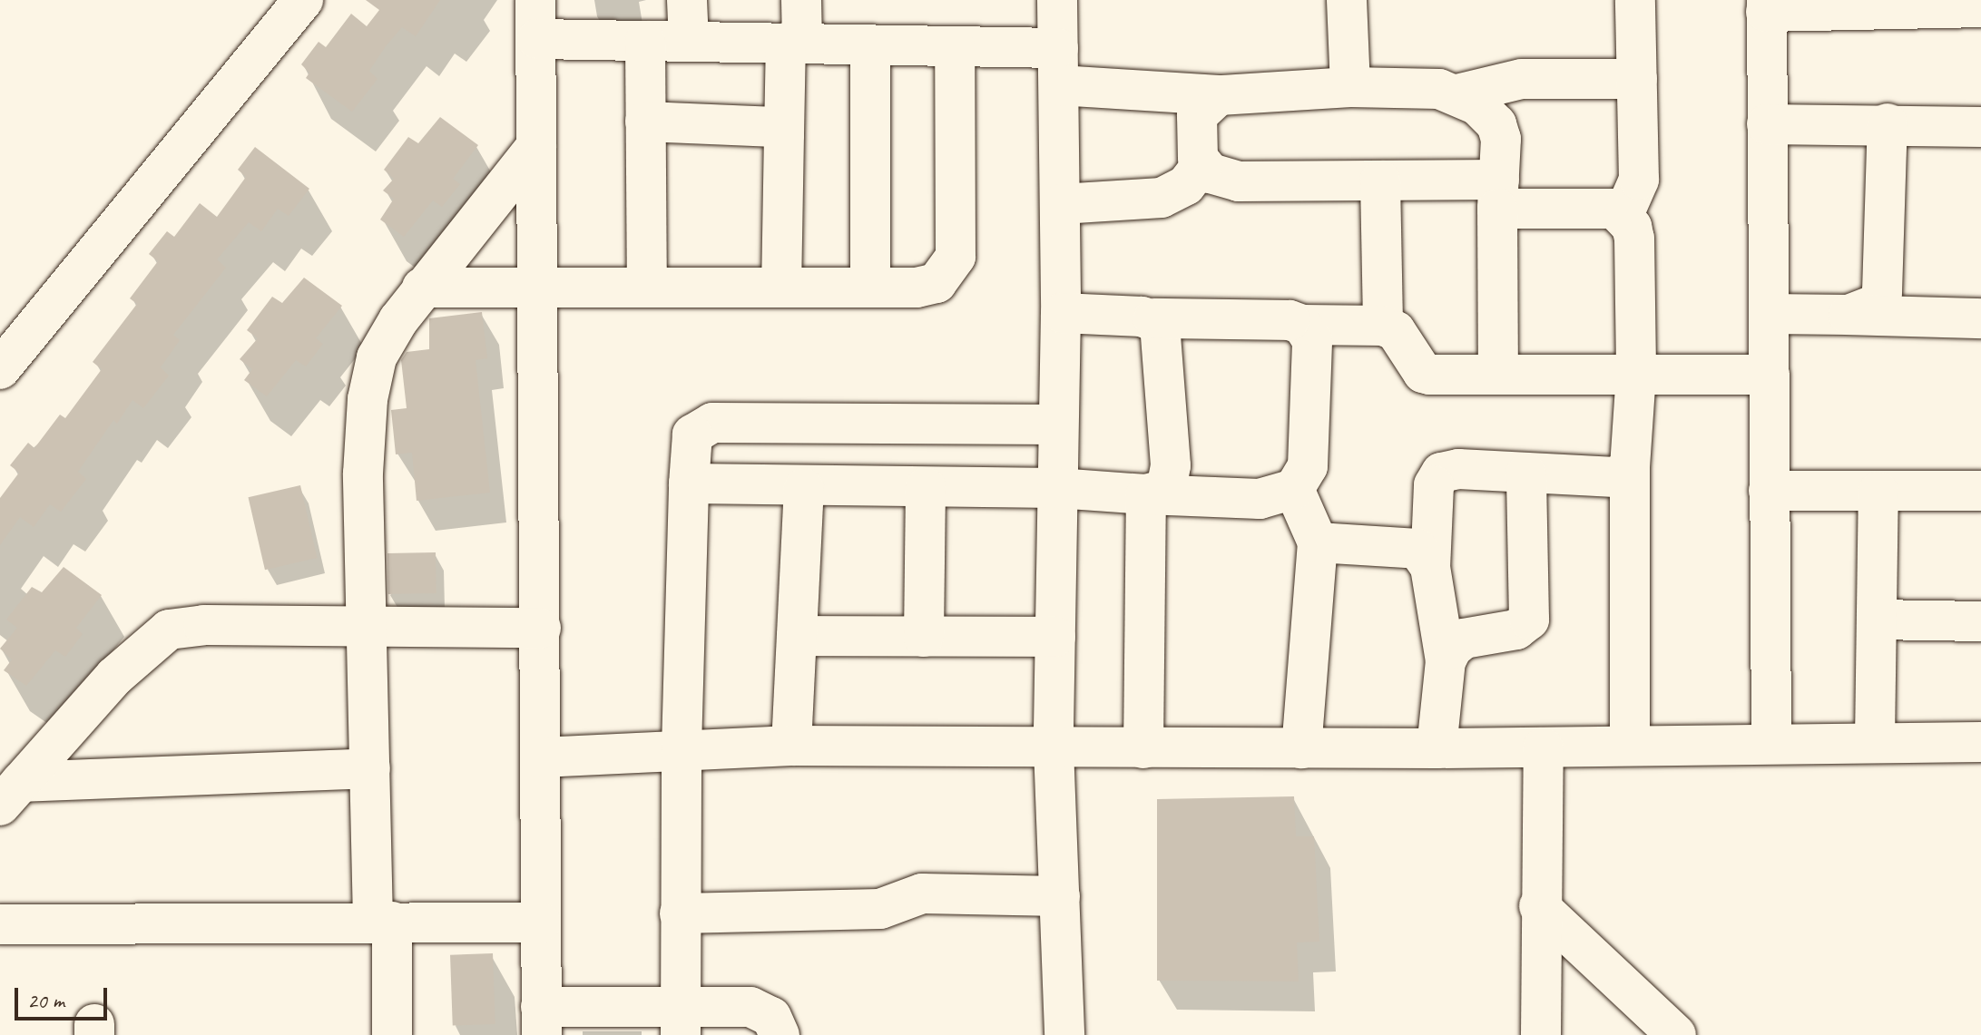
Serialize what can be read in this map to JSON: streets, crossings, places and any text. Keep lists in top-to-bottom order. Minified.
{"scale_bar":"20 m"}
